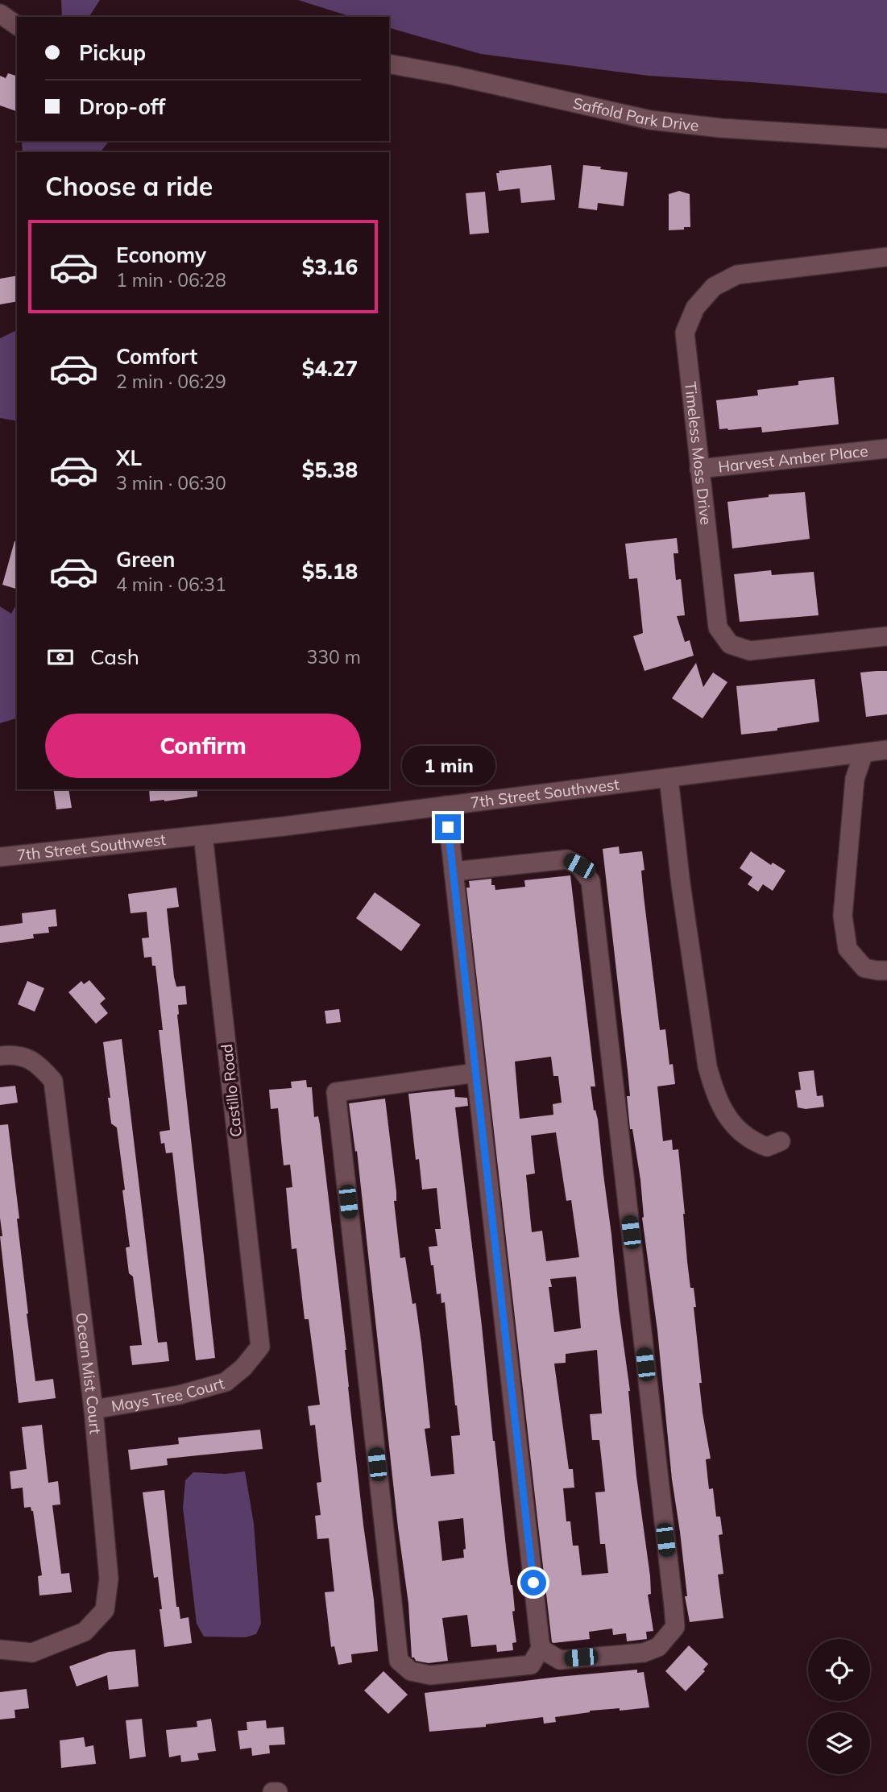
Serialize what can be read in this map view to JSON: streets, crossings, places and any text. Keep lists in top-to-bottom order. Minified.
{"streets":{"street":["Saffold Park Drive","Timeless Moss Drive","Harvest Amber Place","7th Street Southwest","Castillo Road","Ocean Mist Court","Mays Tree Court"]},"crossings":[["Timeless Moss Drive","Harvest Amber Place"],["7th Street Southwest","Castillo Road"],["Castillo Road","Mays Tree Court"],["Ocean Mist Court","Mays Tree Court"]],"page":{"banner":["Pickup","Drop-off"],"heading":"Choose a ride","list":[{"name":"Economy","note":"1 min · 06:28","value":"$3.16"},{"name":"Comfort","note":"2 min · 06:29","value":"$4.27"},{"name":"XL","note":"3 min · 06:30","value":"$5.38"},{"name":"Green","note":"4 min · 06:31","value":"$5.18"}],"pay":["Cash","330 m"],"buttons":"Confirm","bubble":"1 min"}}
